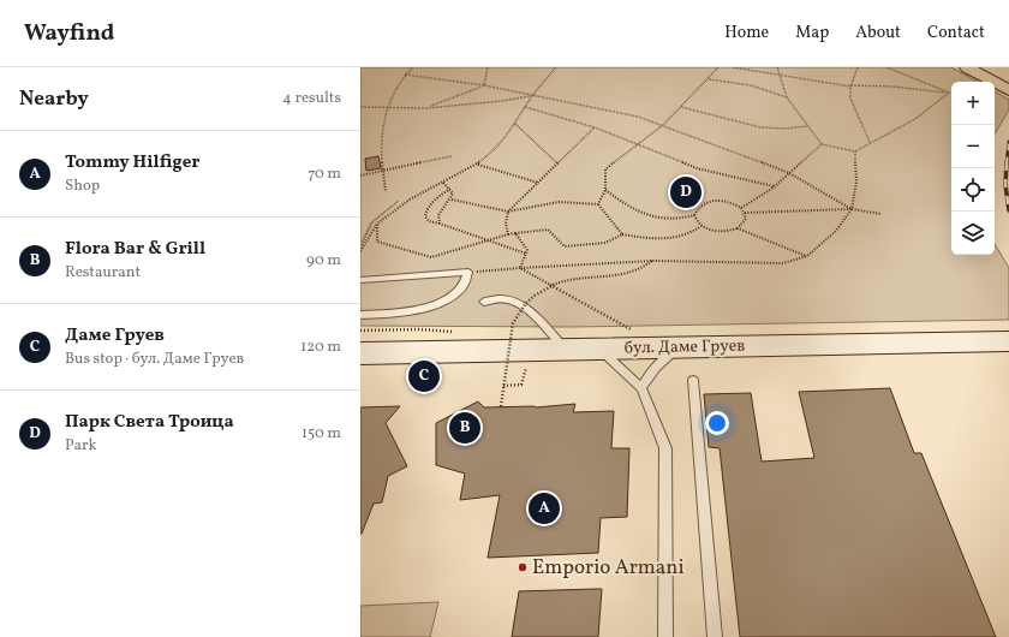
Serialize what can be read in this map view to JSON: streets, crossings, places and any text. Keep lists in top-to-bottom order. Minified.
{"streets":{"main road":["бул. Даме Груев"]},"places":["Emporio Armani"],"page":{"header":"Wayfind","nav":["Home","Map","About","Contact"],"heading":["Nearby","4 results"],"map_buttons":["+","−"],"list":[{"mark":"A","name":"Tommy Hilfiger","note":"Shop","value":"70 m"},{"mark":"B","name":"Flora Bar & Grill","note":"Restaurant","value":"90 m"},{"mark":"C","name":"Даме Груев","note":"Bus stop · бул. Даме Груев","value":"120 m"},{"mark":"D","name":"Парк Света Троица","note":"Park","value":"150 m"}],"pins":["D","C","B","A"]}}
